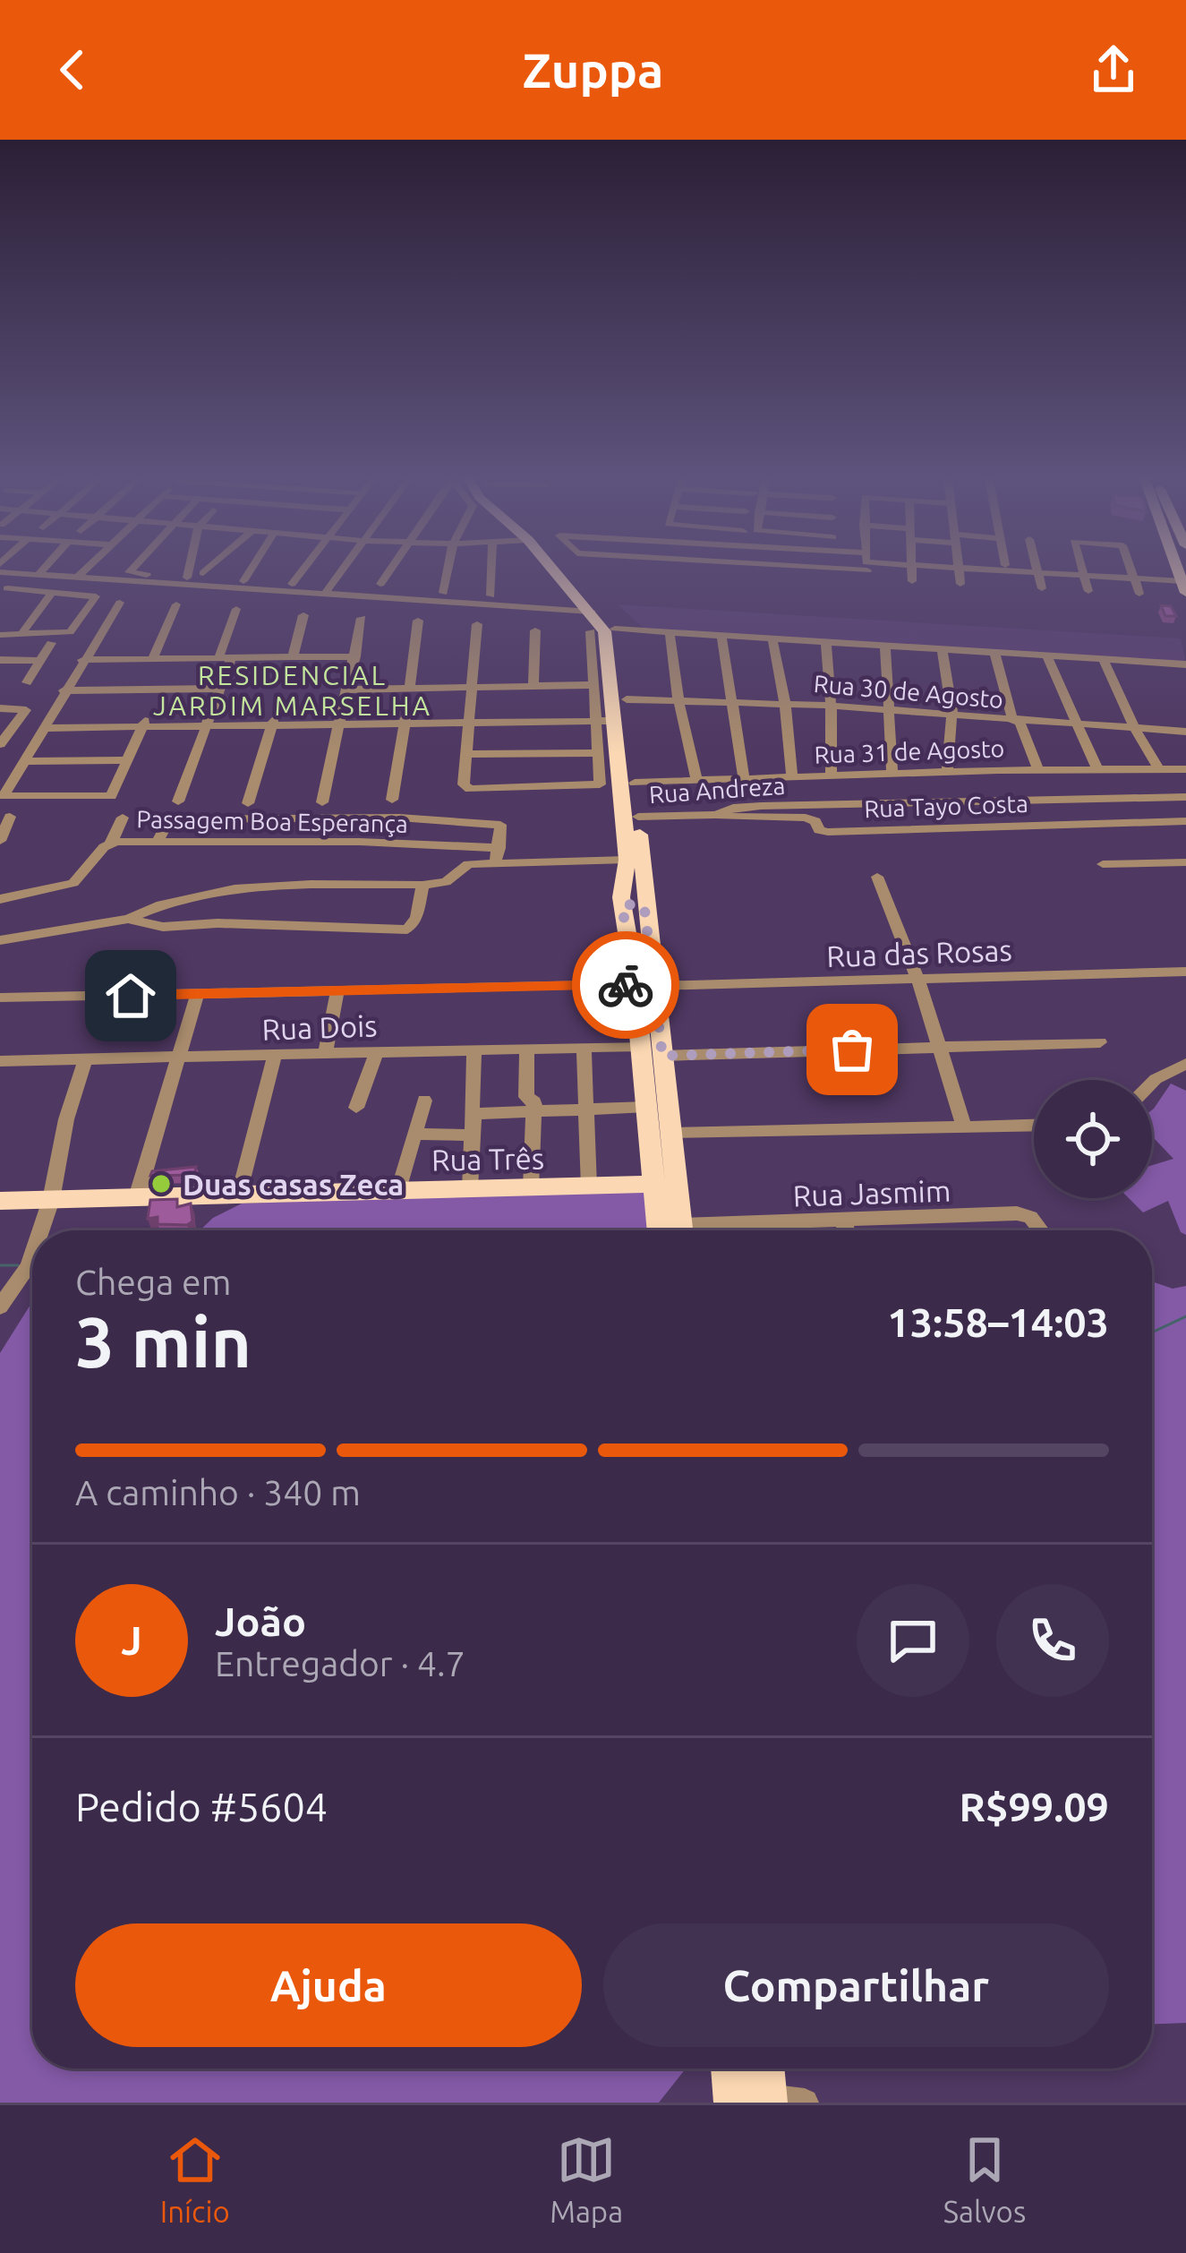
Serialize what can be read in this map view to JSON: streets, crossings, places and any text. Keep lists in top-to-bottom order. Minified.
{"streets":{"main road":["Rua Três"],"street":["Rua 30 de Agosto","Rua 31 de Agosto","Rua Andreza","Rua Tayo Costa","Passagem Boa Esperança","Rua das Rosas","Rua Dois","Rua Jasmim"]},"crossings":[["Rua Andreza","Rua Tayo Costa"]],"districts":["RESIDENCIAL JARDIM MARSELHA"],"places":["Duas casas Zeca"],"page":{"header":"Zuppa","heading":["3 min","Chega em","13:58–14:03"],"panel":["João","Entregador · 4.7","Pedido #5604","R$99.09"],"bar":"A caminho · 340 m","round":"J","buttons":["Ajuda","Compartilhar"],"tabs":["Início","Mapa","Salvos"]}}
